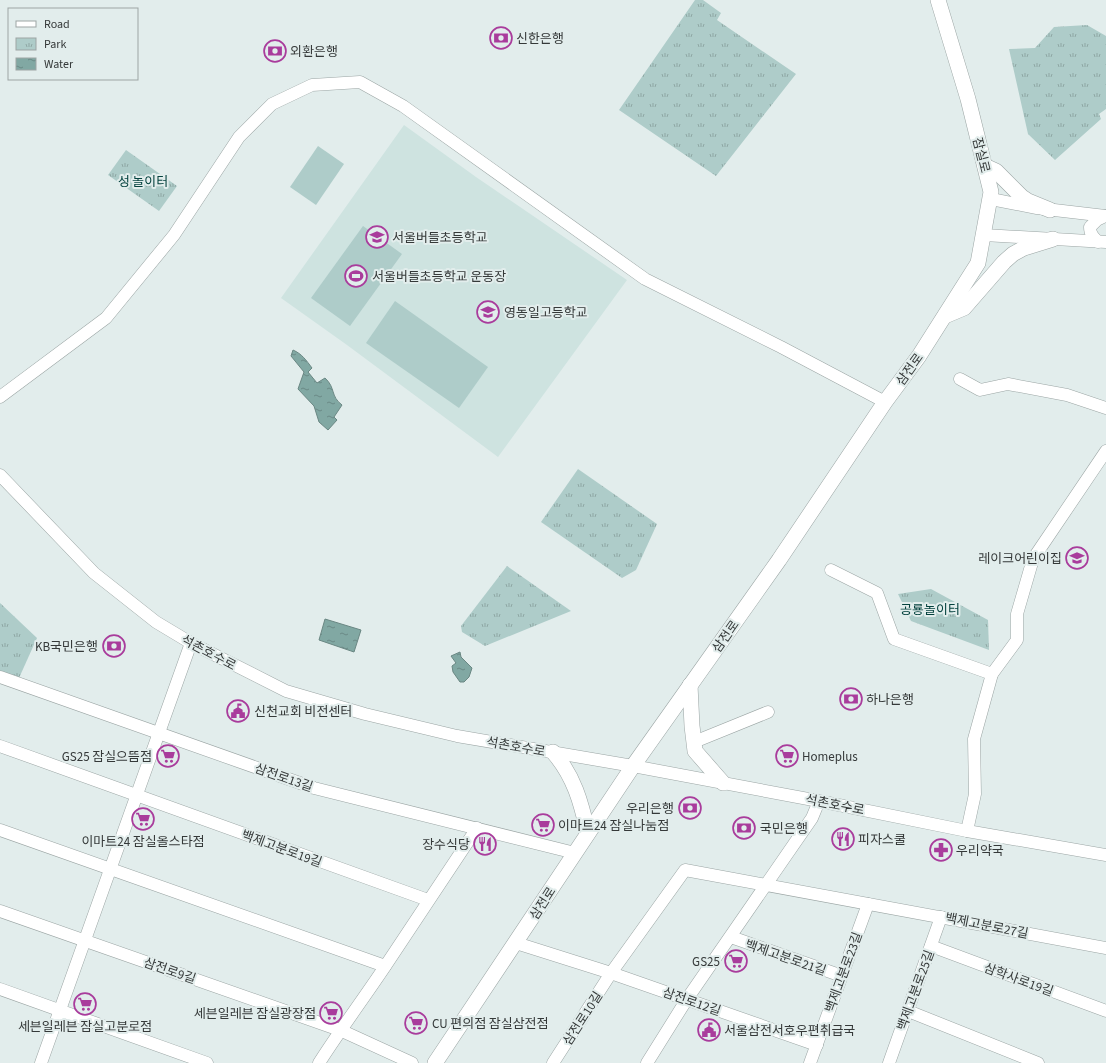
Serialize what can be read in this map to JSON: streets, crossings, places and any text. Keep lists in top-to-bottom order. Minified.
{"streets":{"main road":["잠실로","삼전로"],"street":["석촌호수로","삼전로13길","백제고분로19길","백제고분로27길","백제고분로21길","삼전로9길","백제고분로23길","삼학사로19길","백제고분로25길","삼전로12길","삼전로10길"]},"crossings":[["잠실로","삼전로"],["삼전로","석촌호수로"],["삼전로","삼전로13길"],["삼전로","삼전로12길"],["석촌호수로","백제고분로21길"],["백제고분로27길","백제고분로23길"],["백제고분로27길","백제고분로25길"],["백제고분로21길","백제고분로23길"],["백제고분로21길","삼전로12길"],["백제고분로23길","삼전로12길"],["삼학사로19길","백제고분로25길"],["삼전로12길","삼전로10길"]],"parks":["성 놀이터","공룡놀이터"],"places":{"bank":["신한은행","외환은행","KB국민은행","하나은행","우리은행","국민은행"],"school or university":["서울버들초등학교","영동일고등학교","레이크어린이집"],"sports":["서울버들초등학교 운동장"],"public building":["신천교회 비전센터","서울삼전서호우편취급국"],"supermarket":["GS25 잠실으뜸점","Homeplus","이마트24 잠실올스타점","이마트24 잠실나눔점","GS25","세븐일레븐 잠실고분로점","세븐일레븐 잠실광장점","CU 편의점 잠실삼전점"],"restaurant":["피자스쿨","장수식당"],"pharmacy":["우리약국"]},"legend":["Road","Park","Water"]}
